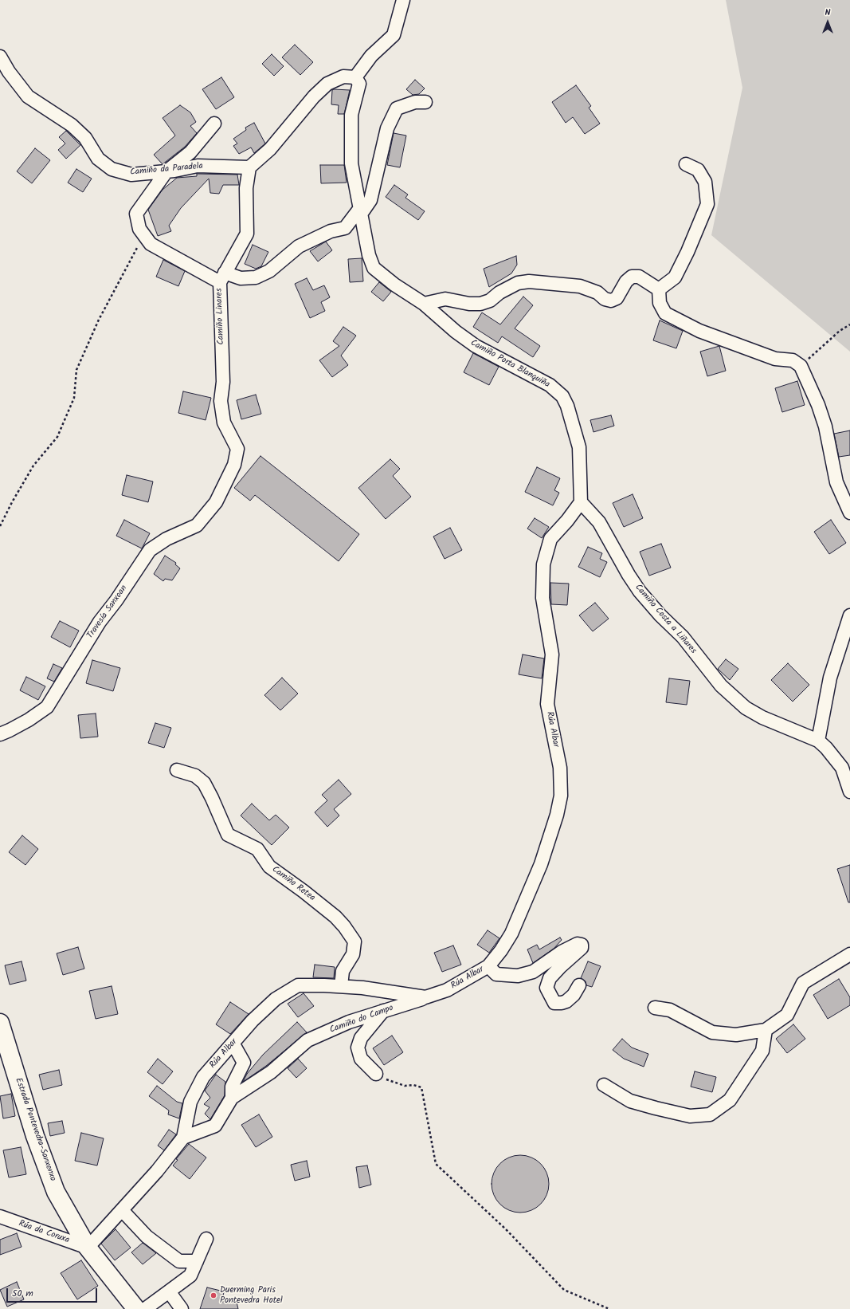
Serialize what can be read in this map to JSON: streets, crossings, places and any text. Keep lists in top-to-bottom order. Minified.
{"streets":{"main road":["Estrada Pontevedra-Sanxenxo"],"street":["Camiño da Paradela","Camiño Linares","Camiño Porta Blanquiña","Travesía Sanxoan","Camiño Costa a Liñares","Rúa Albar","Camiño Retea","Camiño do Campo","Rúa da Coruxa"]},"crossings":[["Camiño Linares","Travesía Sanxoan"],["Camiño Porta Blanquiña","Camiño Costa a Liñares"],["Camiño Porta Blanquiña","Rúa Albar"],["Camiño Costa a Liñares","Rúa Albar"],["Rúa Albar","Camiño Retea"],["Rúa Albar","Camiño do Campo"],["Rúa Albar","Estrada Pontevedra-Sanxenxo"],["Rúa Albar","Rúa da Coruxa"],["Estrada Pontevedra-Sanxenxo","Rúa da Coruxa"]],"places":["Duerming Paris Pontevedra Hotel"],"scale_bar":"50 m","north":"top"}
